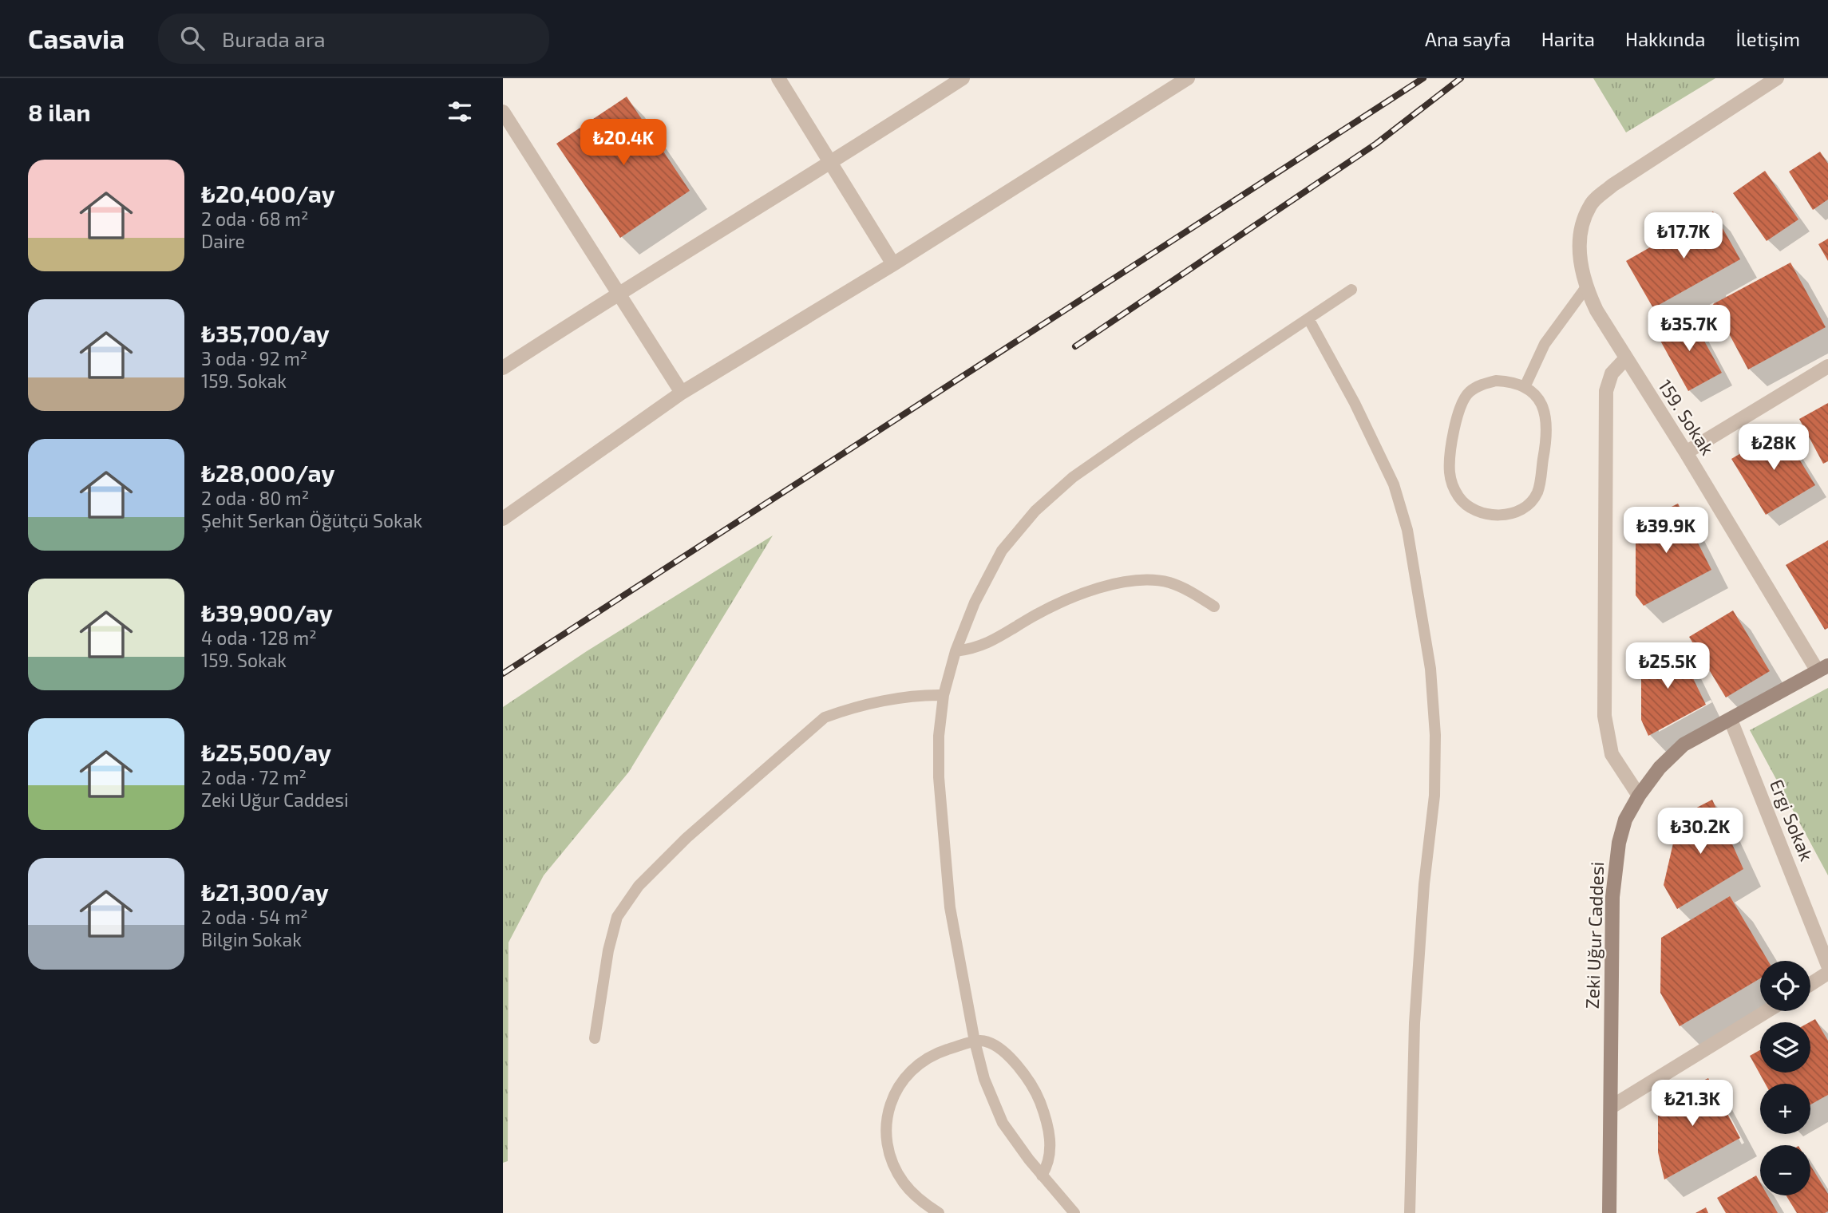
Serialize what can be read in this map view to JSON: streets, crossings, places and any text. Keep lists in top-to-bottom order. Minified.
{"streets":{"main road":["Zeki Uğur Caddesi"],"street":["159. Sokak","Ergi Sokak"]},"crossings":[["159. Sokak","Zeki Uğur Caddesi"],["Ergi Sokak","Zeki Uğur Caddesi"]],"page":{"header":"Casavia","search":"Burada ara","nav":["Ana sayfa","Harita","Hakkında","İletişim"],"heading":"8 ilan","price":["₺20.4K","₺17.7K","₺35.7K","₺28K","₺39.9K","₺25.5K","₺30.2K","₺21.3K"],"list":[{"name":"₺20,400/ay","note":"2 oda · 68 m² · Daire"},{"name":"₺35,700/ay","note":"3 oda · 92 m² · 159. Sokak"},{"name":"₺28,000/ay","note":"2 oda · 80 m² · Şehit Serkan Öğütçü Sokak"},{"name":"₺39,900/ay","note":"4 oda · 128 m² · 159. Sokak"},{"name":"₺25,500/ay","note":"2 oda · 72 m² · Zeki Uğur Caddesi"},{"name":"₺21,300/ay","note":"2 oda · 54 m² · Bilgin Sokak"}],"map_buttons":["+","−"]}}
